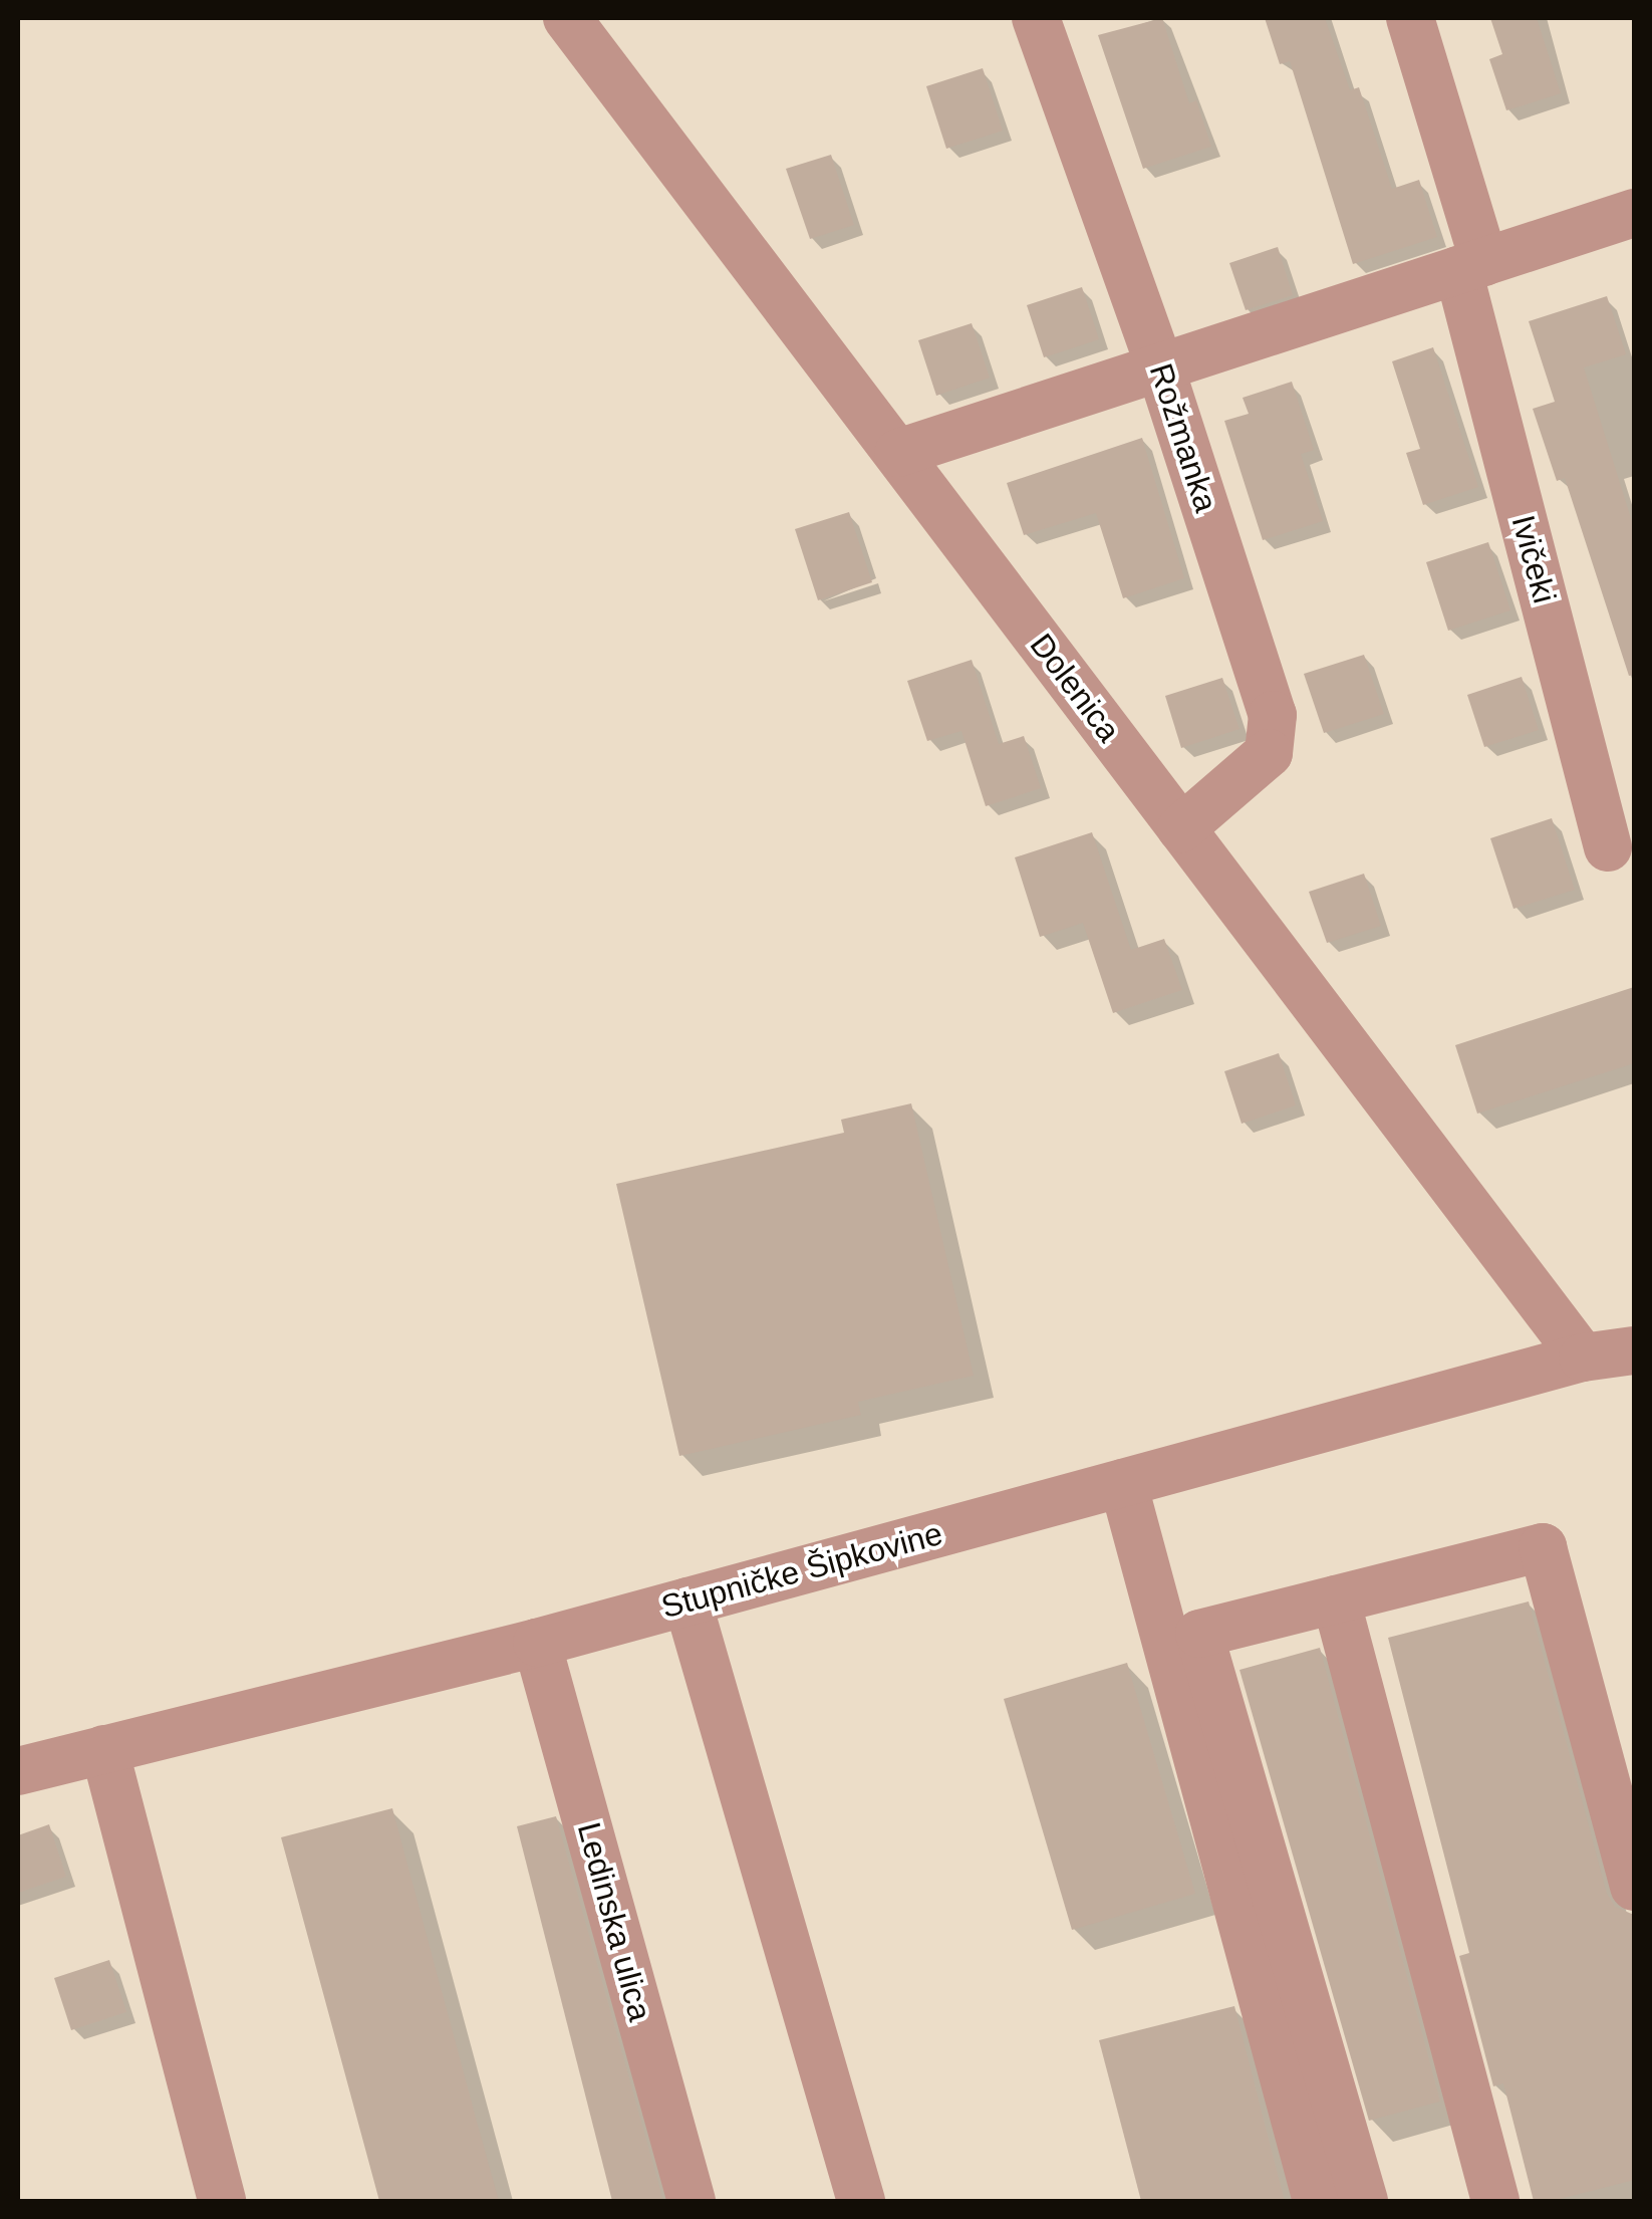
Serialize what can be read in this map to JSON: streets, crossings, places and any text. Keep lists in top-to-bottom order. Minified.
{"streets":{"street":["Rožmanka","Ivičeki","Dolenica","Stupničke Šipkovine","Ledinska ulica"]},"crossings":[["Rožmanka","Dolenica"],["Dolenica","Stupničke Šipkovine"],["Stupničke Šipkovine","Ledinska ulica"]]}
